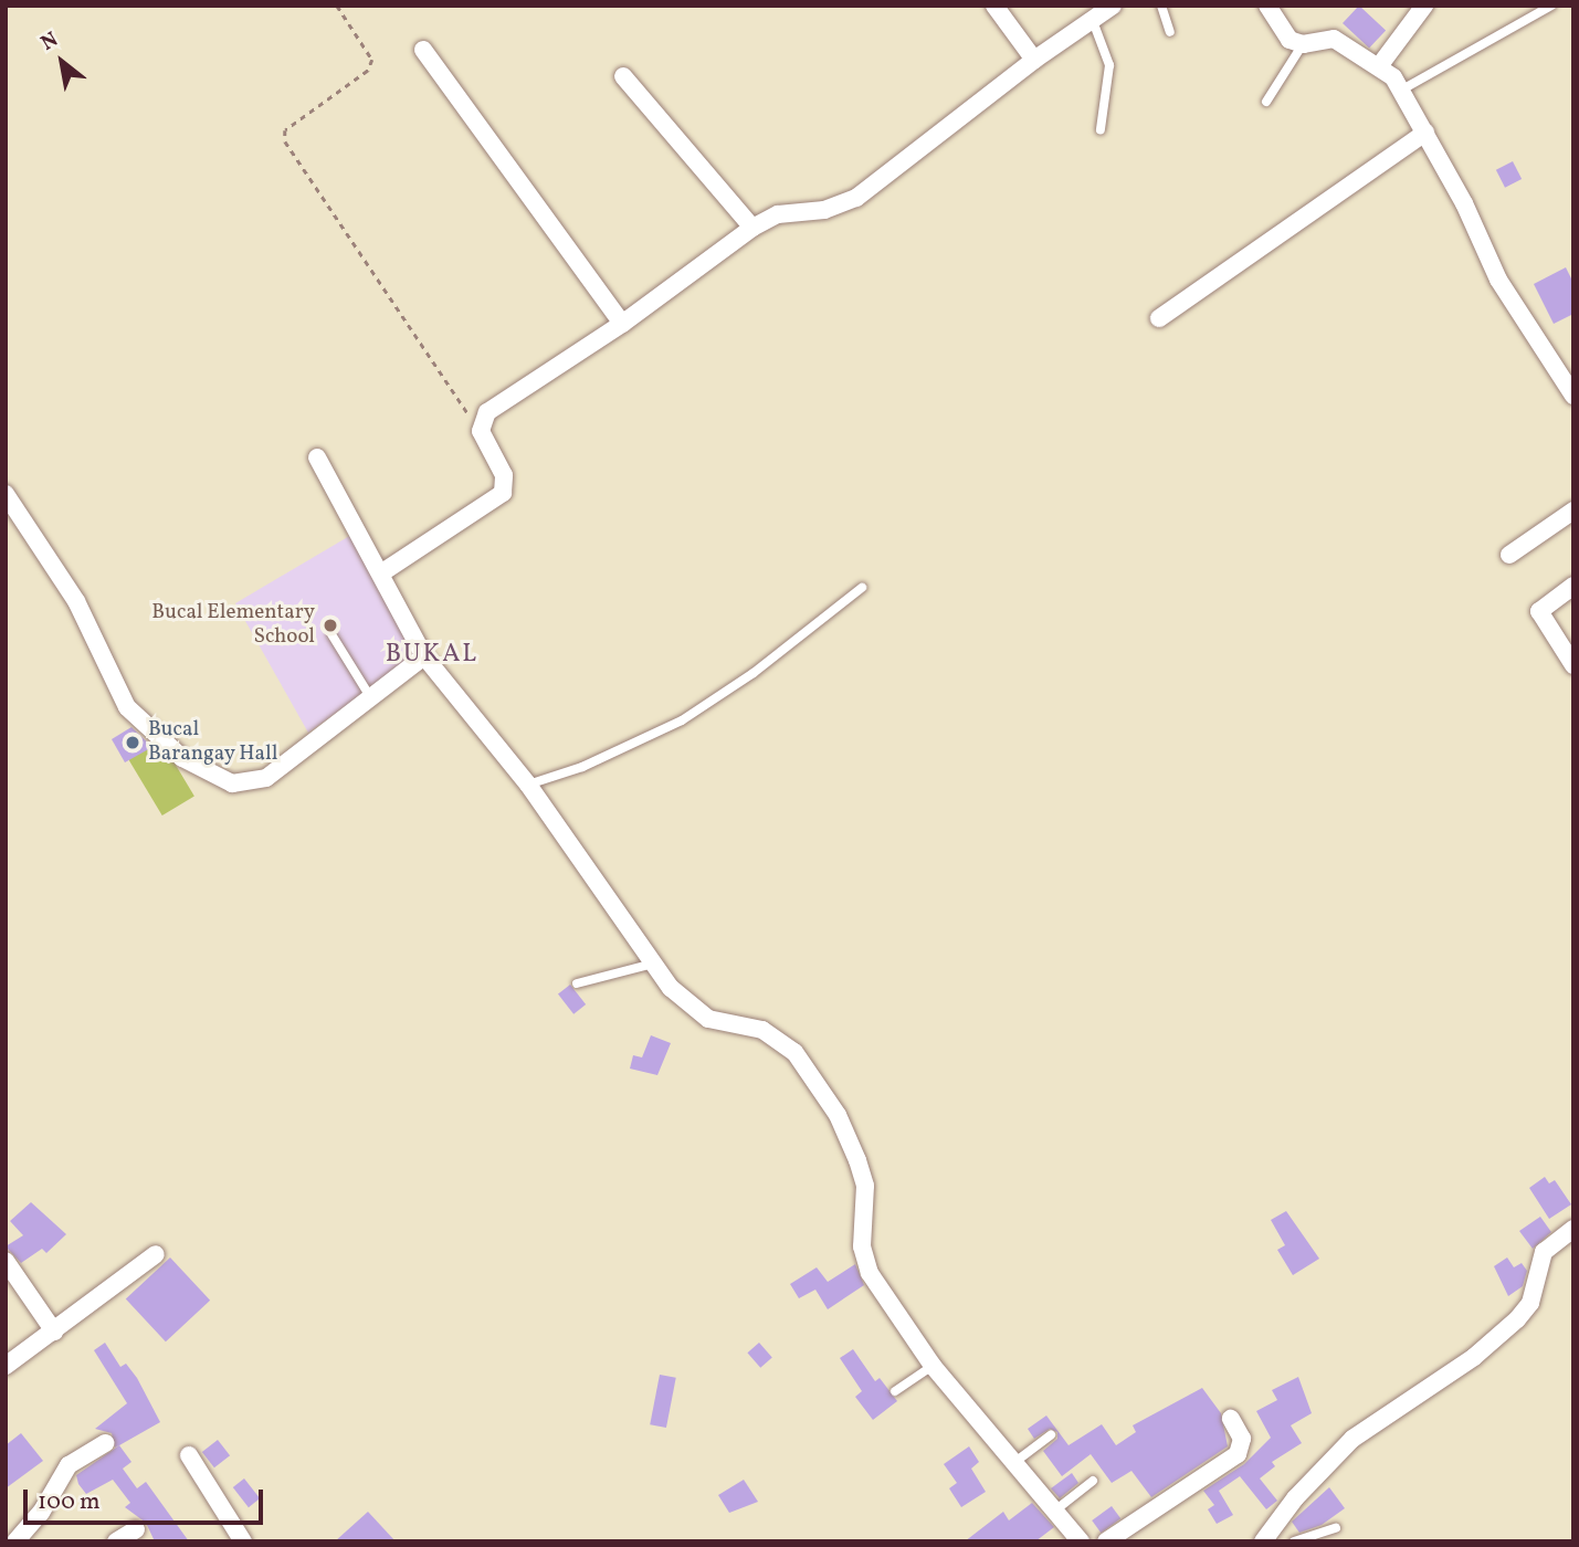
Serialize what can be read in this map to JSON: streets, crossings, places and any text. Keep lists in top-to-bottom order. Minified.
{"districts":["BUKAL"],"places":["Bucal Elementary School","Bucal Barangay Hall"],"scale_bar":"100 m","north":"top left"}
